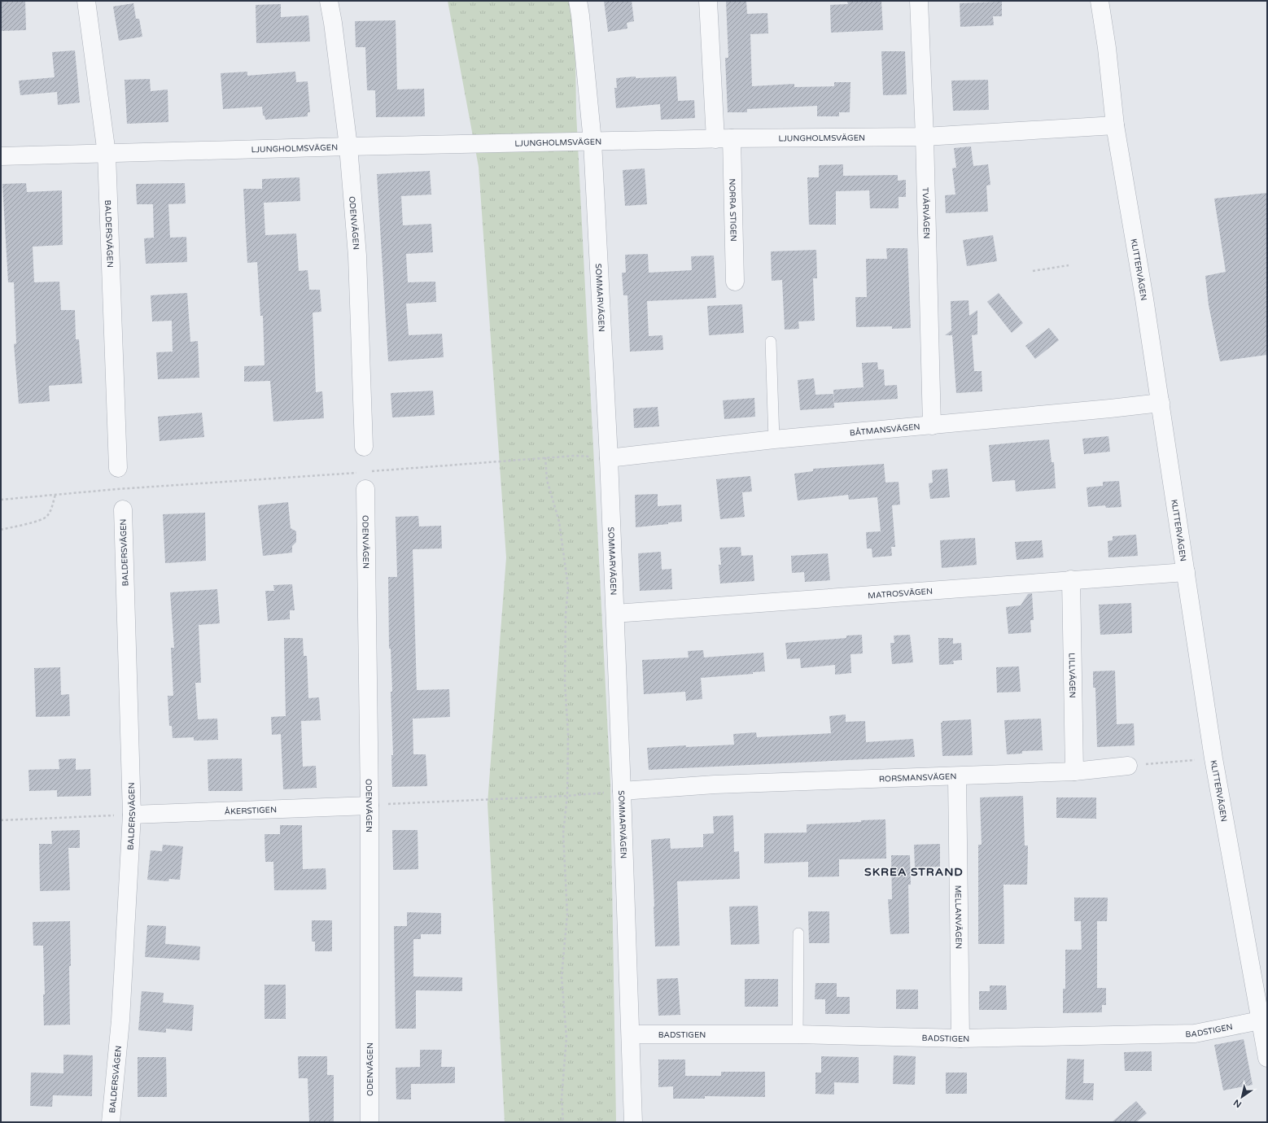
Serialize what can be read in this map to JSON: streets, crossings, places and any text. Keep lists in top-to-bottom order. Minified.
{"streets":{"street":["LJUNGHOLMSVÄGEN","NORRA STIGEN","TVÄRVÄGEN","ODENVÄGEN","BALDERSVÄGEN","KLITTERVÄGEN","SOMMARVÄGEN","BÅTMANSVÄGEN","MATROSVÄGEN","LILLVÄGEN","RORSMANSVÄGEN","ÅKERSTIGEN","MELLANVÄGEN","BADSTIGEN"]},"crossings":[["LJUNGHOLMSVÄGEN","NORRA STIGEN"],["LJUNGHOLMSVÄGEN","TVÄRVÄGEN"],["LJUNGHOLMSVÄGEN","ODENVÄGEN"],["LJUNGHOLMSVÄGEN","BALDERSVÄGEN"],["LJUNGHOLMSVÄGEN","KLITTERVÄGEN"],["LJUNGHOLMSVÄGEN","SOMMARVÄGEN"],["TVÄRVÄGEN","BÅTMANSVÄGEN"],["ODENVÄGEN","ÅKERSTIGEN"],["BALDERSVÄGEN","ÅKERSTIGEN"],["KLITTERVÄGEN","BÅTMANSVÄGEN"],["KLITTERVÄGEN","MATROSVÄGEN"],["KLITTERVÄGEN","BADSTIGEN"],["SOMMARVÄGEN","BÅTMANSVÄGEN"],["SOMMARVÄGEN","MATROSVÄGEN"],["SOMMARVÄGEN","RORSMANSVÄGEN"],["SOMMARVÄGEN","BADSTIGEN"],["MATROSVÄGEN","LILLVÄGEN"],["LILLVÄGEN","RORSMANSVÄGEN"],["RORSMANSVÄGEN","MELLANVÄGEN"],["MELLANVÄGEN","BADSTIGEN"]],"districts":["SKREA STRAND"],"north":"bottom left"}
